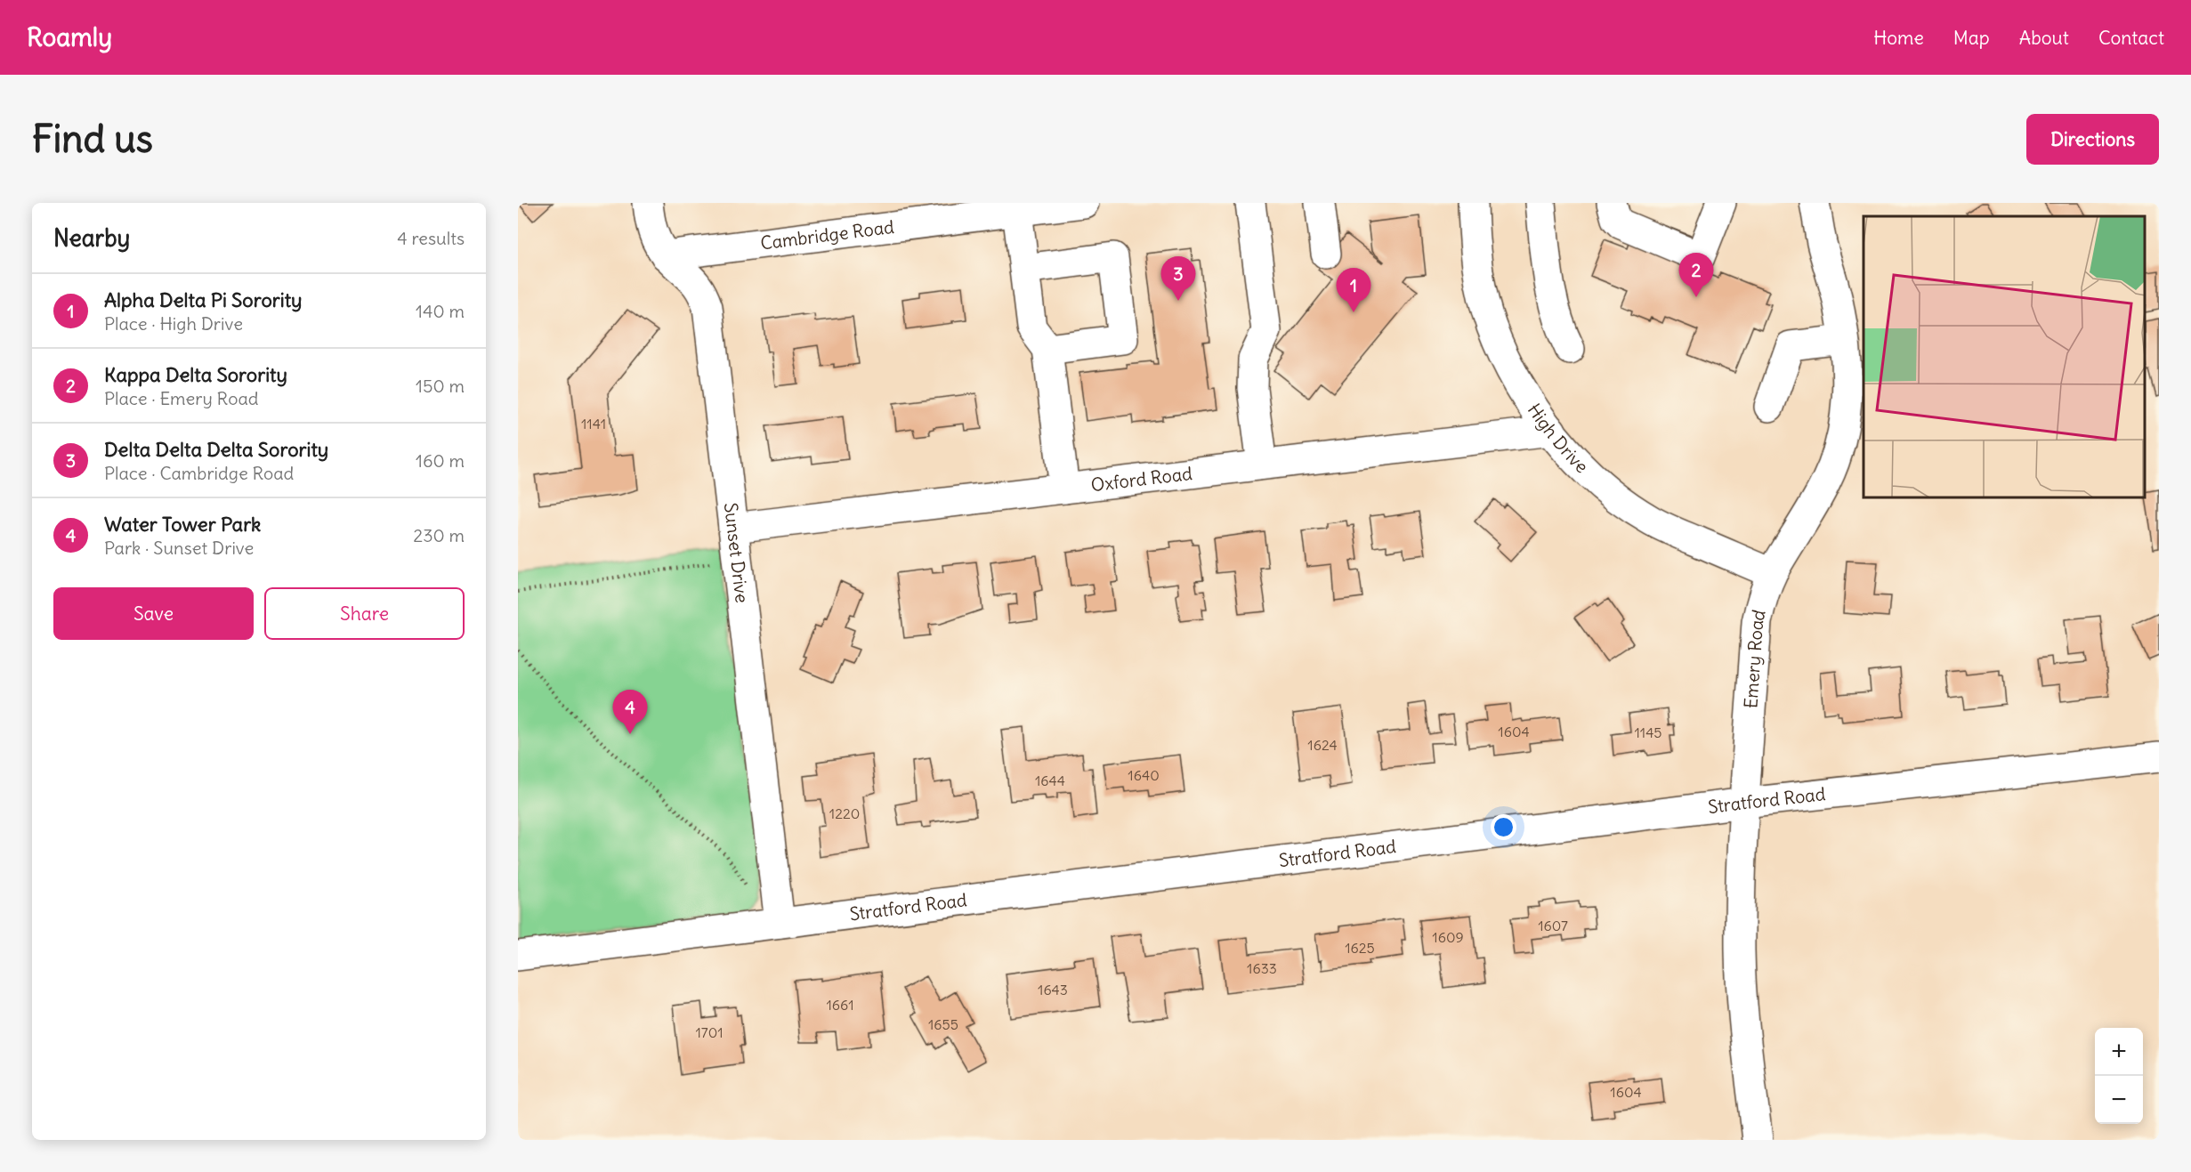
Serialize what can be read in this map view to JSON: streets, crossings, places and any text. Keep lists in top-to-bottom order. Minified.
{"streets":{"street":["Cambridge Road","High Drive","Oxford Road","Sunset Drive","Emery Road","Stratford Road"]},"crossings":[["Cambridge Road","Sunset Drive"],["High Drive","Oxford Road"],["High Drive","Emery Road"],["Oxford Road","Sunset Drive"],["Sunset Drive","Stratford Road"],["Emery Road","Stratford Road"]],"house_numbers":["1141","1604","1145","1624","1640","1644","1220","1607","1609","1625","1633","1643","1661","1655","1701","1604"],"page":{"header":"Roamly","nav":["Home","Map","About","Contact"],"buttons":["Directions",["Save","Share"]],"title":"Find us","heading":["Nearby","4 results"],"pins":["2","3","1","4"],"list":[{"mark":"1","name":"Alpha Delta Pi Sorority","note":"Place · High Drive","value":"140 m"},{"mark":"2","name":"Kappa Delta Sorority","note":"Place · Emery Road","value":"150 m"},{"mark":"3","name":"Delta Delta Delta Sorority","note":"Place · Cambridge Road","value":"160 m"},{"mark":"4","name":"Water Tower Park","note":"Park · Sunset Drive","value":"230 m"}],"map_buttons":["+","−"]}}
